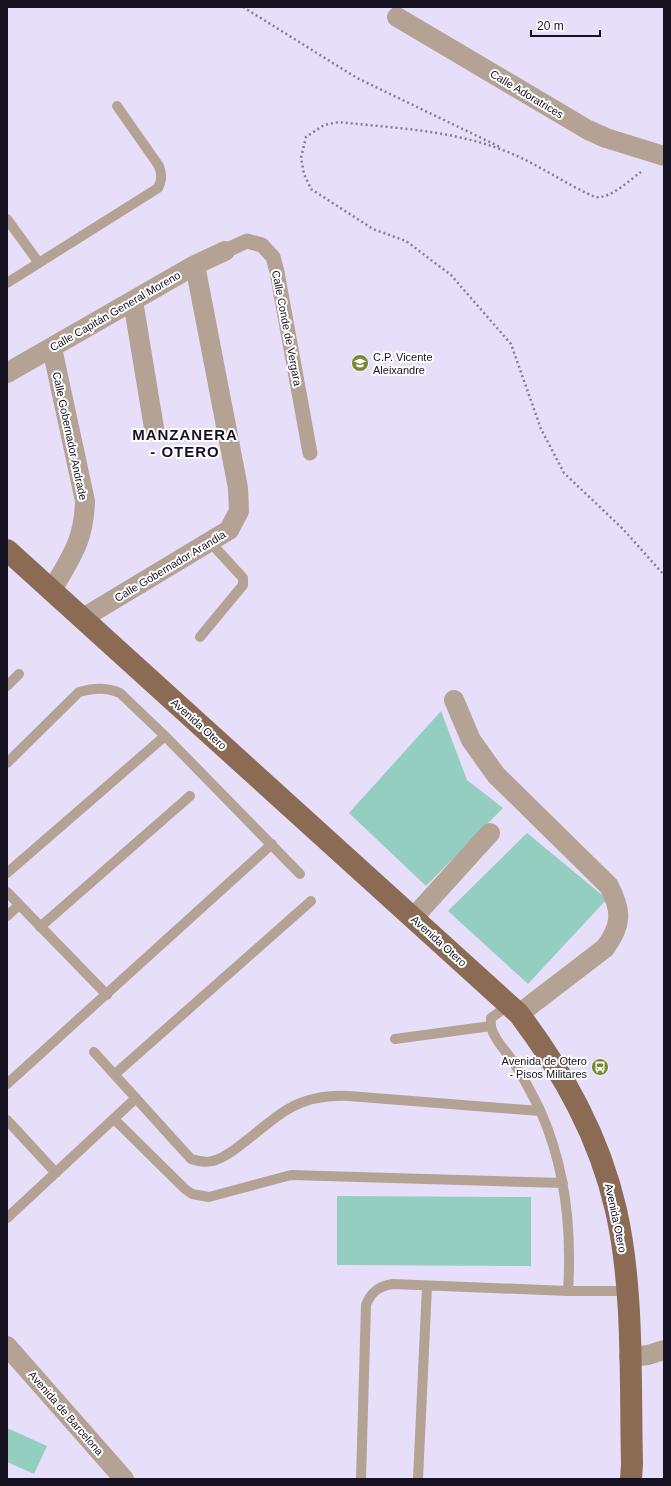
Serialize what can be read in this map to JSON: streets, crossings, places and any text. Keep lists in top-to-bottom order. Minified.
{"streets":{"main road":["Avenida Otero"],"street":["Calle Adoratrices","Calle Capitán General Moreno","Calle Conde de Vergara","Calle Gobernador Andrade","Calle Gobernador Arandia","Avenida de Barcelona"]},"crossings":[["Calle Capitán General Moreno","Calle Conde de Vergara"],["Calle Capitán General Moreno","Calle Gobernador Andrade"],["Calle Capitán General Moreno","Calle Gobernador Arandia"],["Calle Gobernador Andrade","Avenida Otero"],["Calle Gobernador Arandia","Avenida Otero"]],"districts":["MANZANERA - OTERO"],"places":{"school or university":["C.P. Vicente Aleixandre"],"bus stop":["Avenida de Otero - Pisos Militares"]},"scale_bar":"20 m"}
